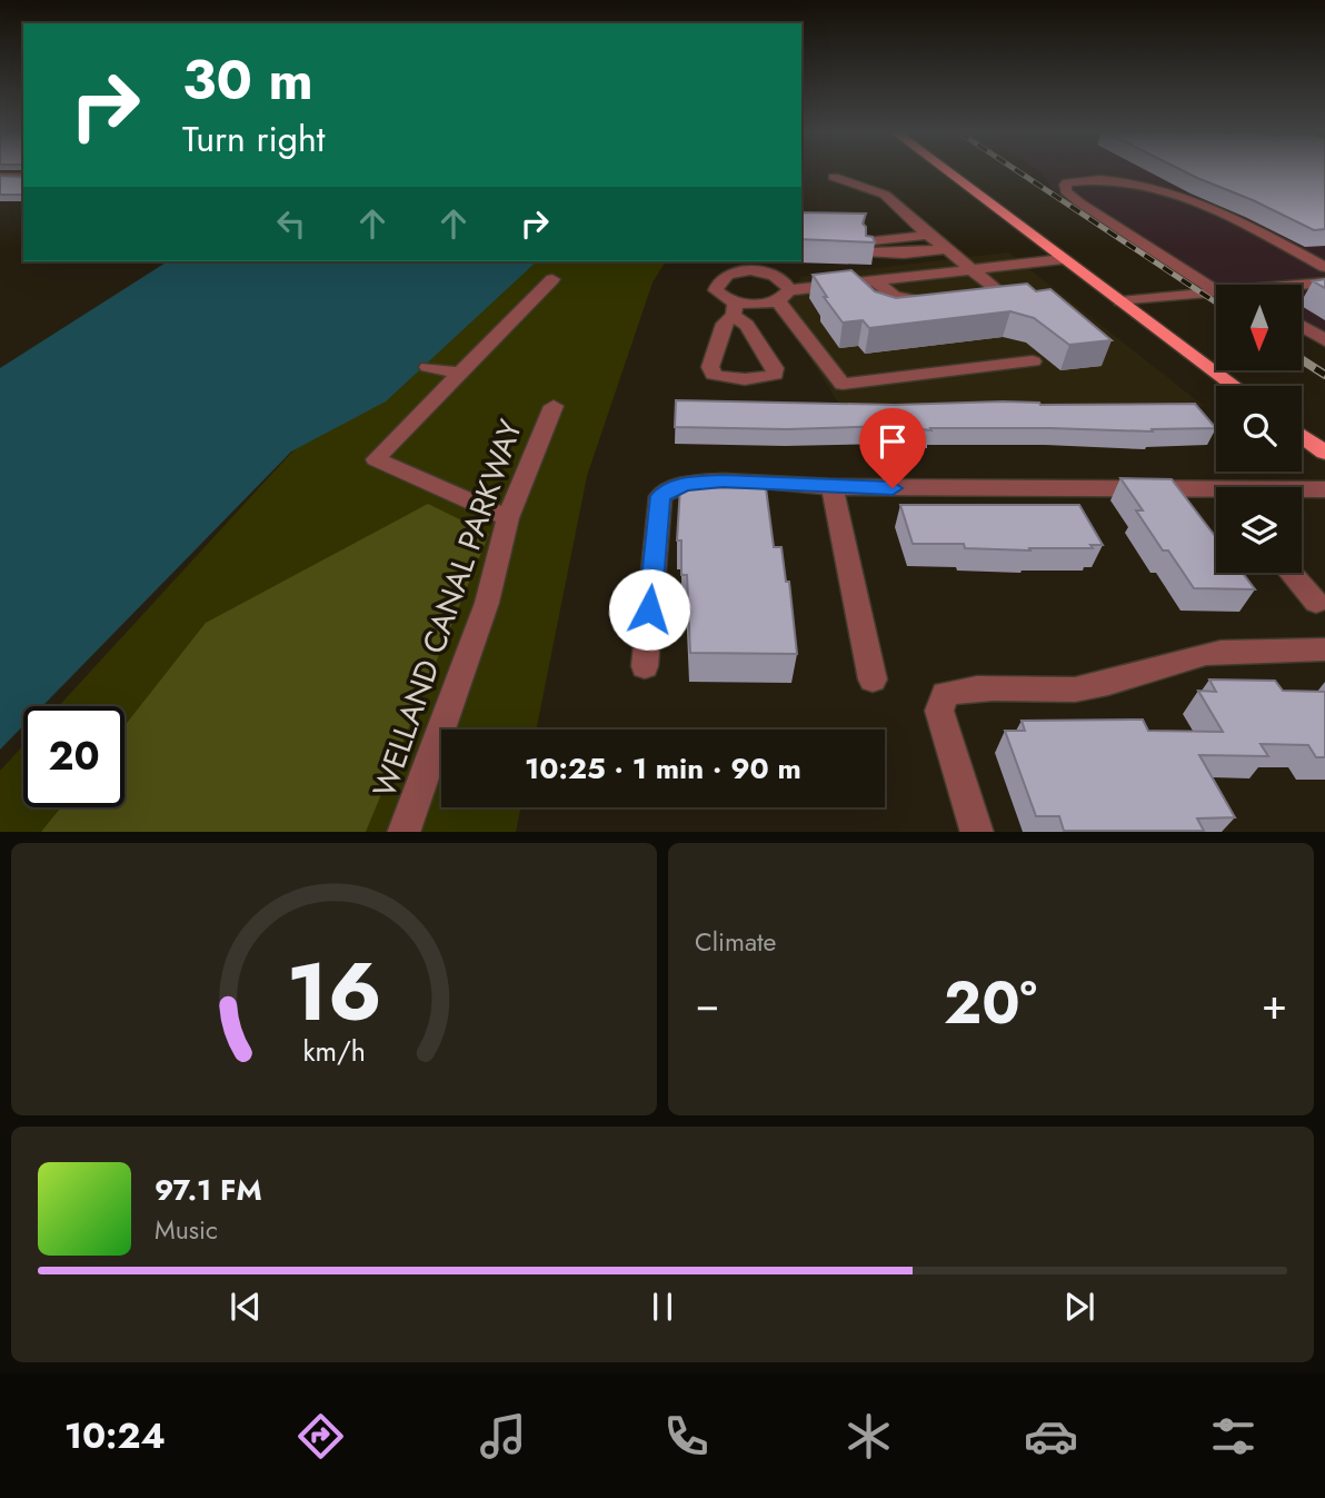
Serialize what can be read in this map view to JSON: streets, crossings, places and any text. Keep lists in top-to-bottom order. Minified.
{"streets":{"street":["WELLAND CANAL PARKWAY"]},"north":"bottom","page":{"turn":["30 m","Turn right"],"limit":"20","trip":"10:25 · 1 min · 90 m","tile":"Climate","heat":["−","20°","+"],"song":["97.1 FM","Music"],"tabs":"10:24","gauge":["16","km/h"]}}
